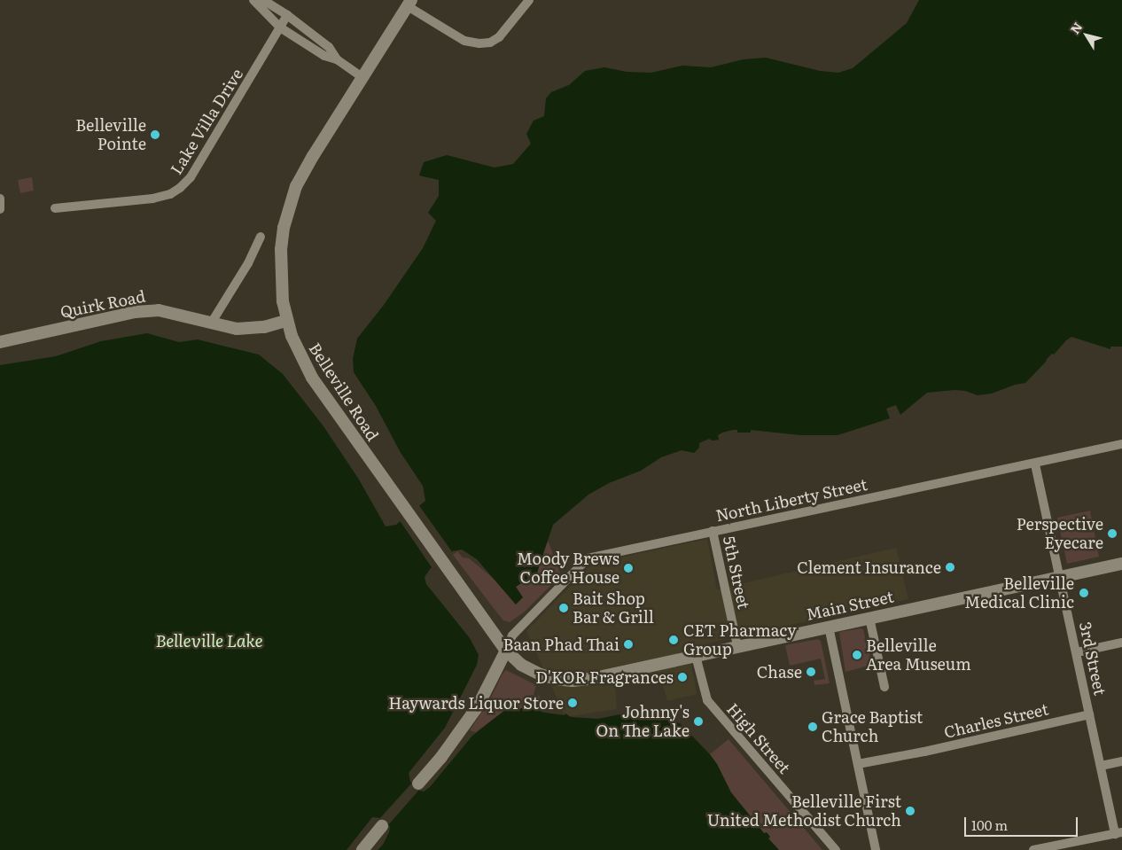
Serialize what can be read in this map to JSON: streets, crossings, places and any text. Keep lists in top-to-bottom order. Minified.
{"streets":{"main road":["Quirk Road","Belleville Road","Main Street"],"street":["Lake Villa Drive","North Liberty Street","5th Street","3rd Street","Charles Street","High Street"]},"crossings":[["Quirk Road","Belleville Road"],["Belleville Road","North Liberty Street"],["Belleville Road","Main Street"],["North Liberty Street","5th Street"],["North Liberty Street","3rd Street"],["5th Street","Main Street"],["Main Street","3rd Street"],["Main Street","High Street"],["3rd Street","Charles Street"]],"water":["Belleville Lake"],"places":["Belleville Pointe","Perspective Eyecare","Clement Insurance","Moody Brews Coffee House","Belleville Medical Clinic","Bait Shop Bar & Grill","CET Pharmacy Group","Baan Phad Thai","Belleville Area Museum","Chase","D'KOR Fragrances","Haywards Liquor Store","Johnny's On The Lake","Grace Baptist Church","Belleville First United Methodist Church"],"scale_bar":"100 m","north":"top left"}
